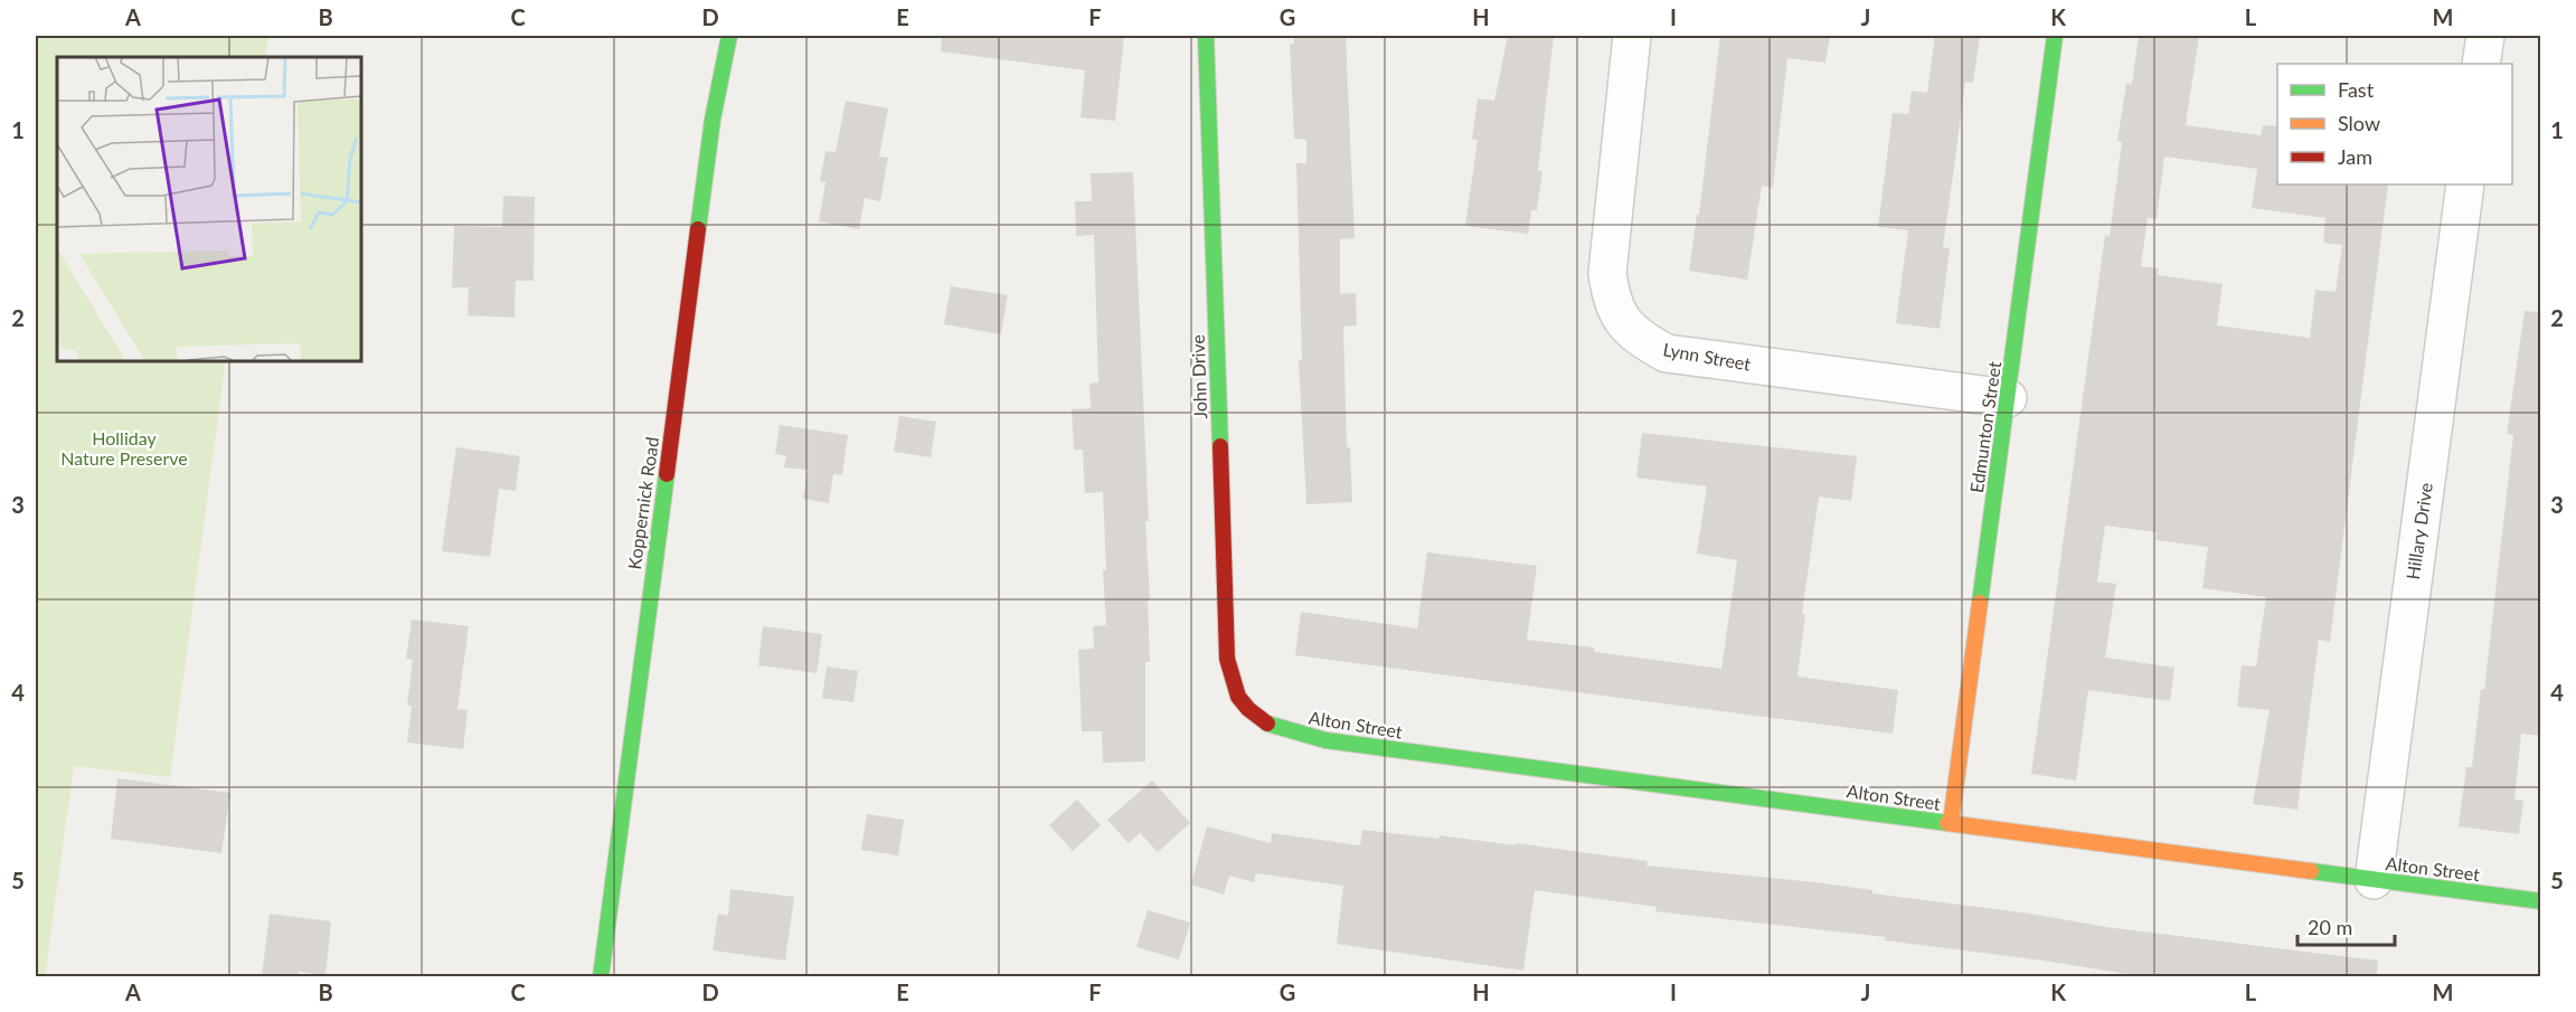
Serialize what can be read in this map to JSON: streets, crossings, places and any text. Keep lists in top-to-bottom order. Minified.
{"streets":{"street":["Lynn Street","John Drive","Edmunton Street","Koppernick Road","Hillary Drive","Alton Street"]},"crossings":[["Lynn Street","Edmunton Street"],["John Drive","Alton Street"],["Edmunton Street","Alton Street"],["Hillary Drive","Alton Street"]],"parks":["Holliday Nature Preserve"],"legend":["Fast","Slow","Jam"],"scale_bar":"20 m","grid":{"columns":["A","B","C","D","E","F","G","H","I","J","K","L","M"],"rows":["1","2","3","4","5"]}}
